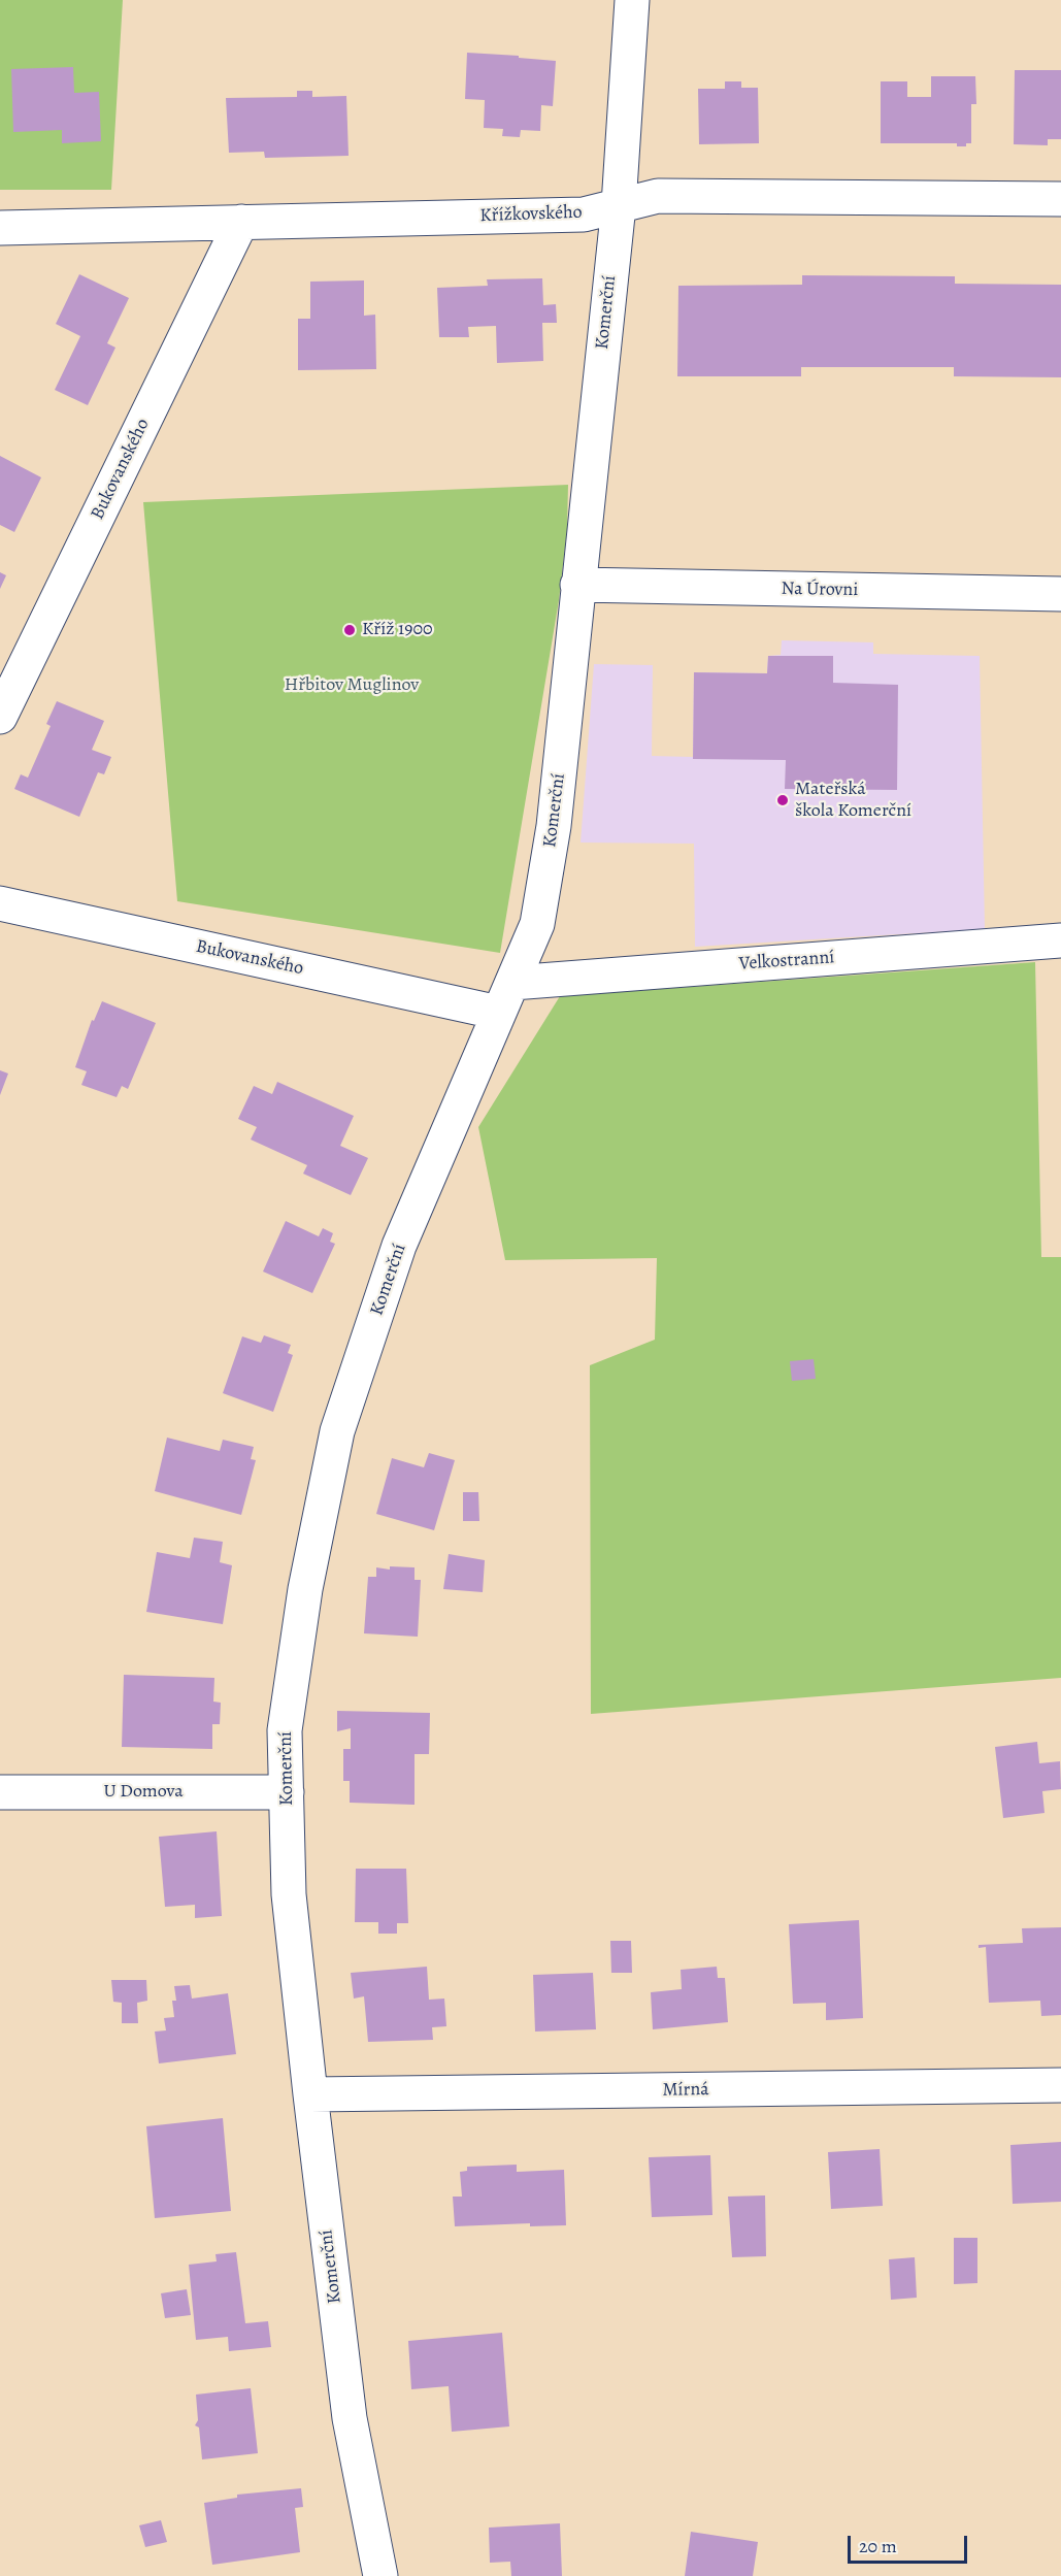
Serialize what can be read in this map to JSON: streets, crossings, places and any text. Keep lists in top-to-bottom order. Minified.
{"streets":{"street":["Křížkovského","Komerční","Bukovanského","Na Úrovni","Velkostranní","U Domova","Mírná"]},"crossings":[["Křížkovského","Komerční"],["Křížkovského","Bukovanského"],["Komerční","Bukovanského"],["Komerční","Na Úrovni"],["Komerční","Velkostranní"],["Komerční","U Domova"],["Komerční","Mírná"]],"parks":["Hřbitov Muglinov"],"places":["Kříž 1900","Mateřská škola Komerční"],"scale_bar":"20 m"}
